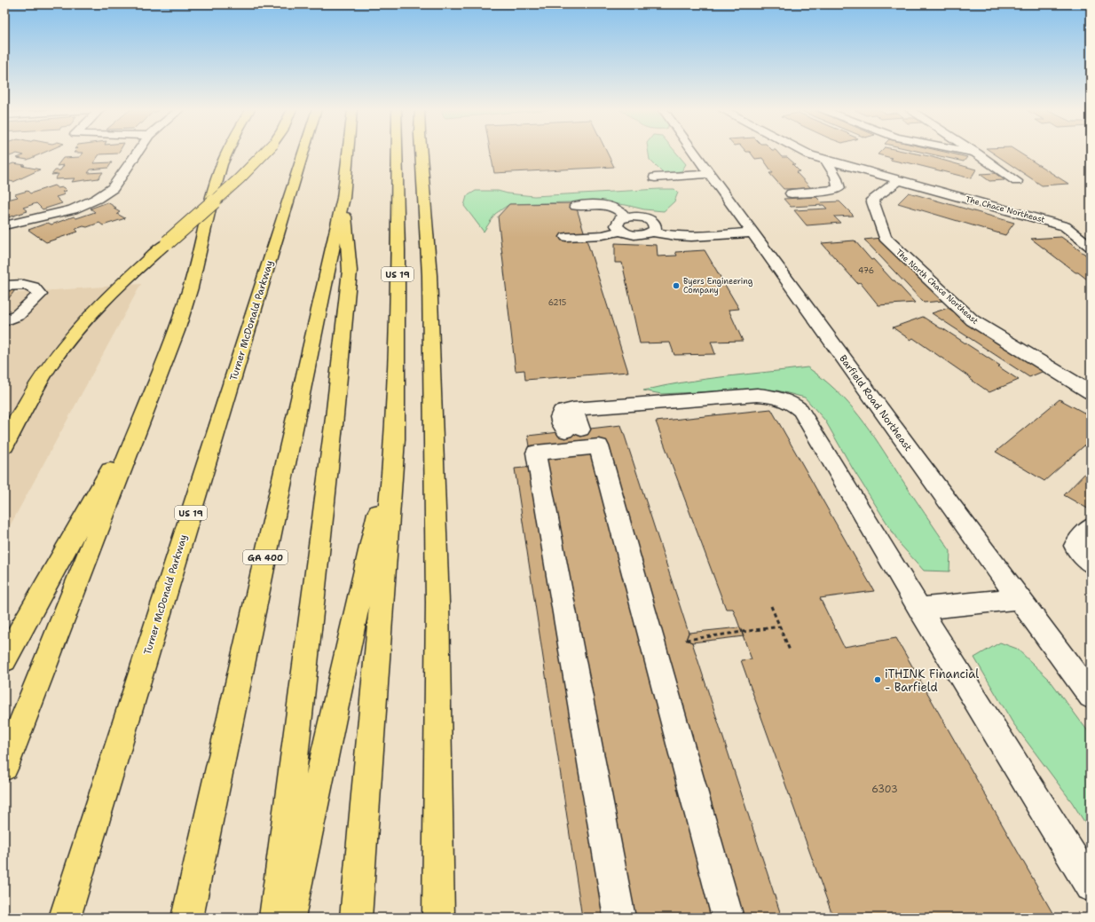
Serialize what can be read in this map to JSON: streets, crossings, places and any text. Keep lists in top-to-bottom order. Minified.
{"streets":{"highway":["US 19","Turner McDonald Parkway","GA 400"],"street":["The Chace Northeast","The North Chace Northeast","Barfield Road Northeast"]},"crossings":[["The Chace Northeast","The North Chace Northeast"]],"places":["Byers Engineering Company","iTHINK Financial - Barfield"],"house_numbers":["476","6215","6303"]}
